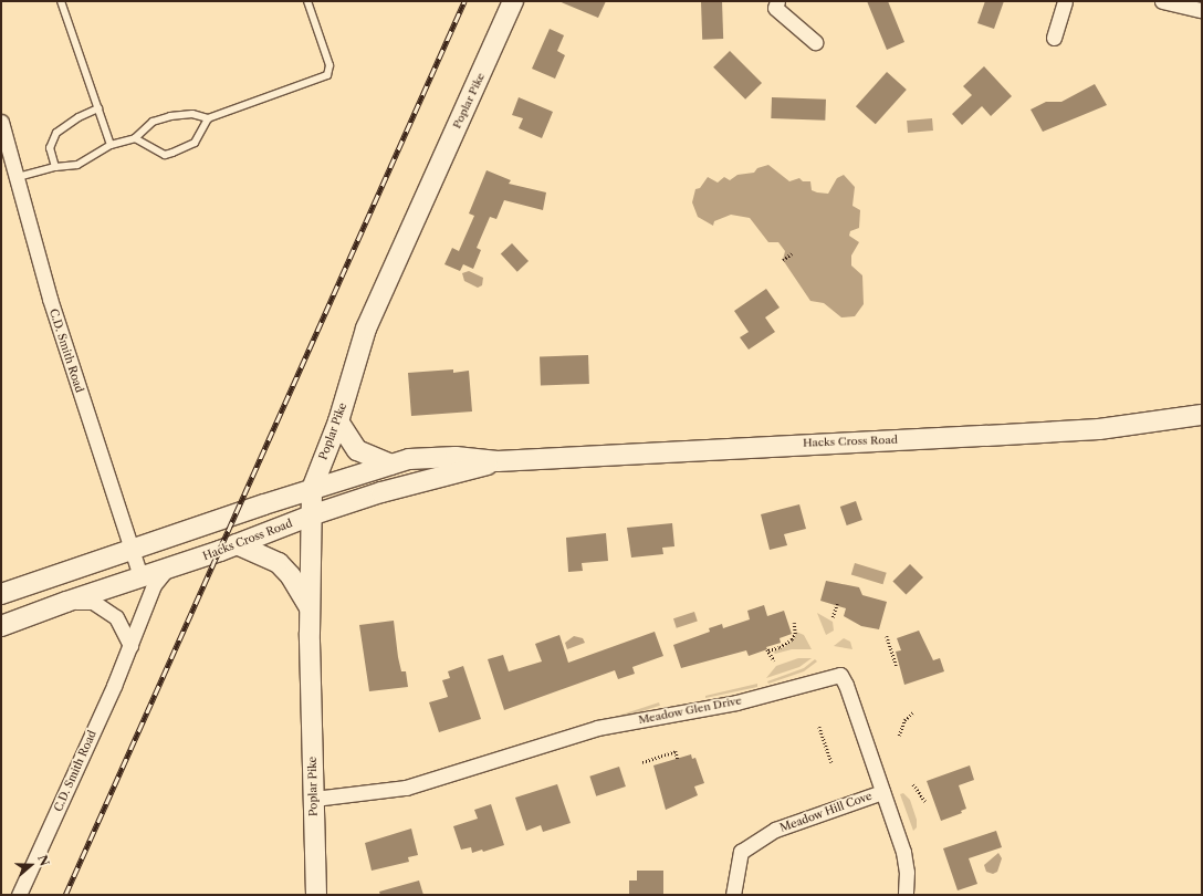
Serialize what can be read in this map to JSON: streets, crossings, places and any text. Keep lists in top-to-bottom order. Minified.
{"streets":{"main road":["Poplar Pike","Hacks Cross Road"],"street":["C.D. Smith Road","Meadow Glen Drive","Meadow Hill Cove"]},"crossings":[["Poplar Pike","Hacks Cross Road"],["Poplar Pike","Meadow Glen Drive"],["C.D. Smith Road","Hacks Cross Road"],["Meadow Glen Drive","Meadow Hill Cove"]],"north":"right"}
